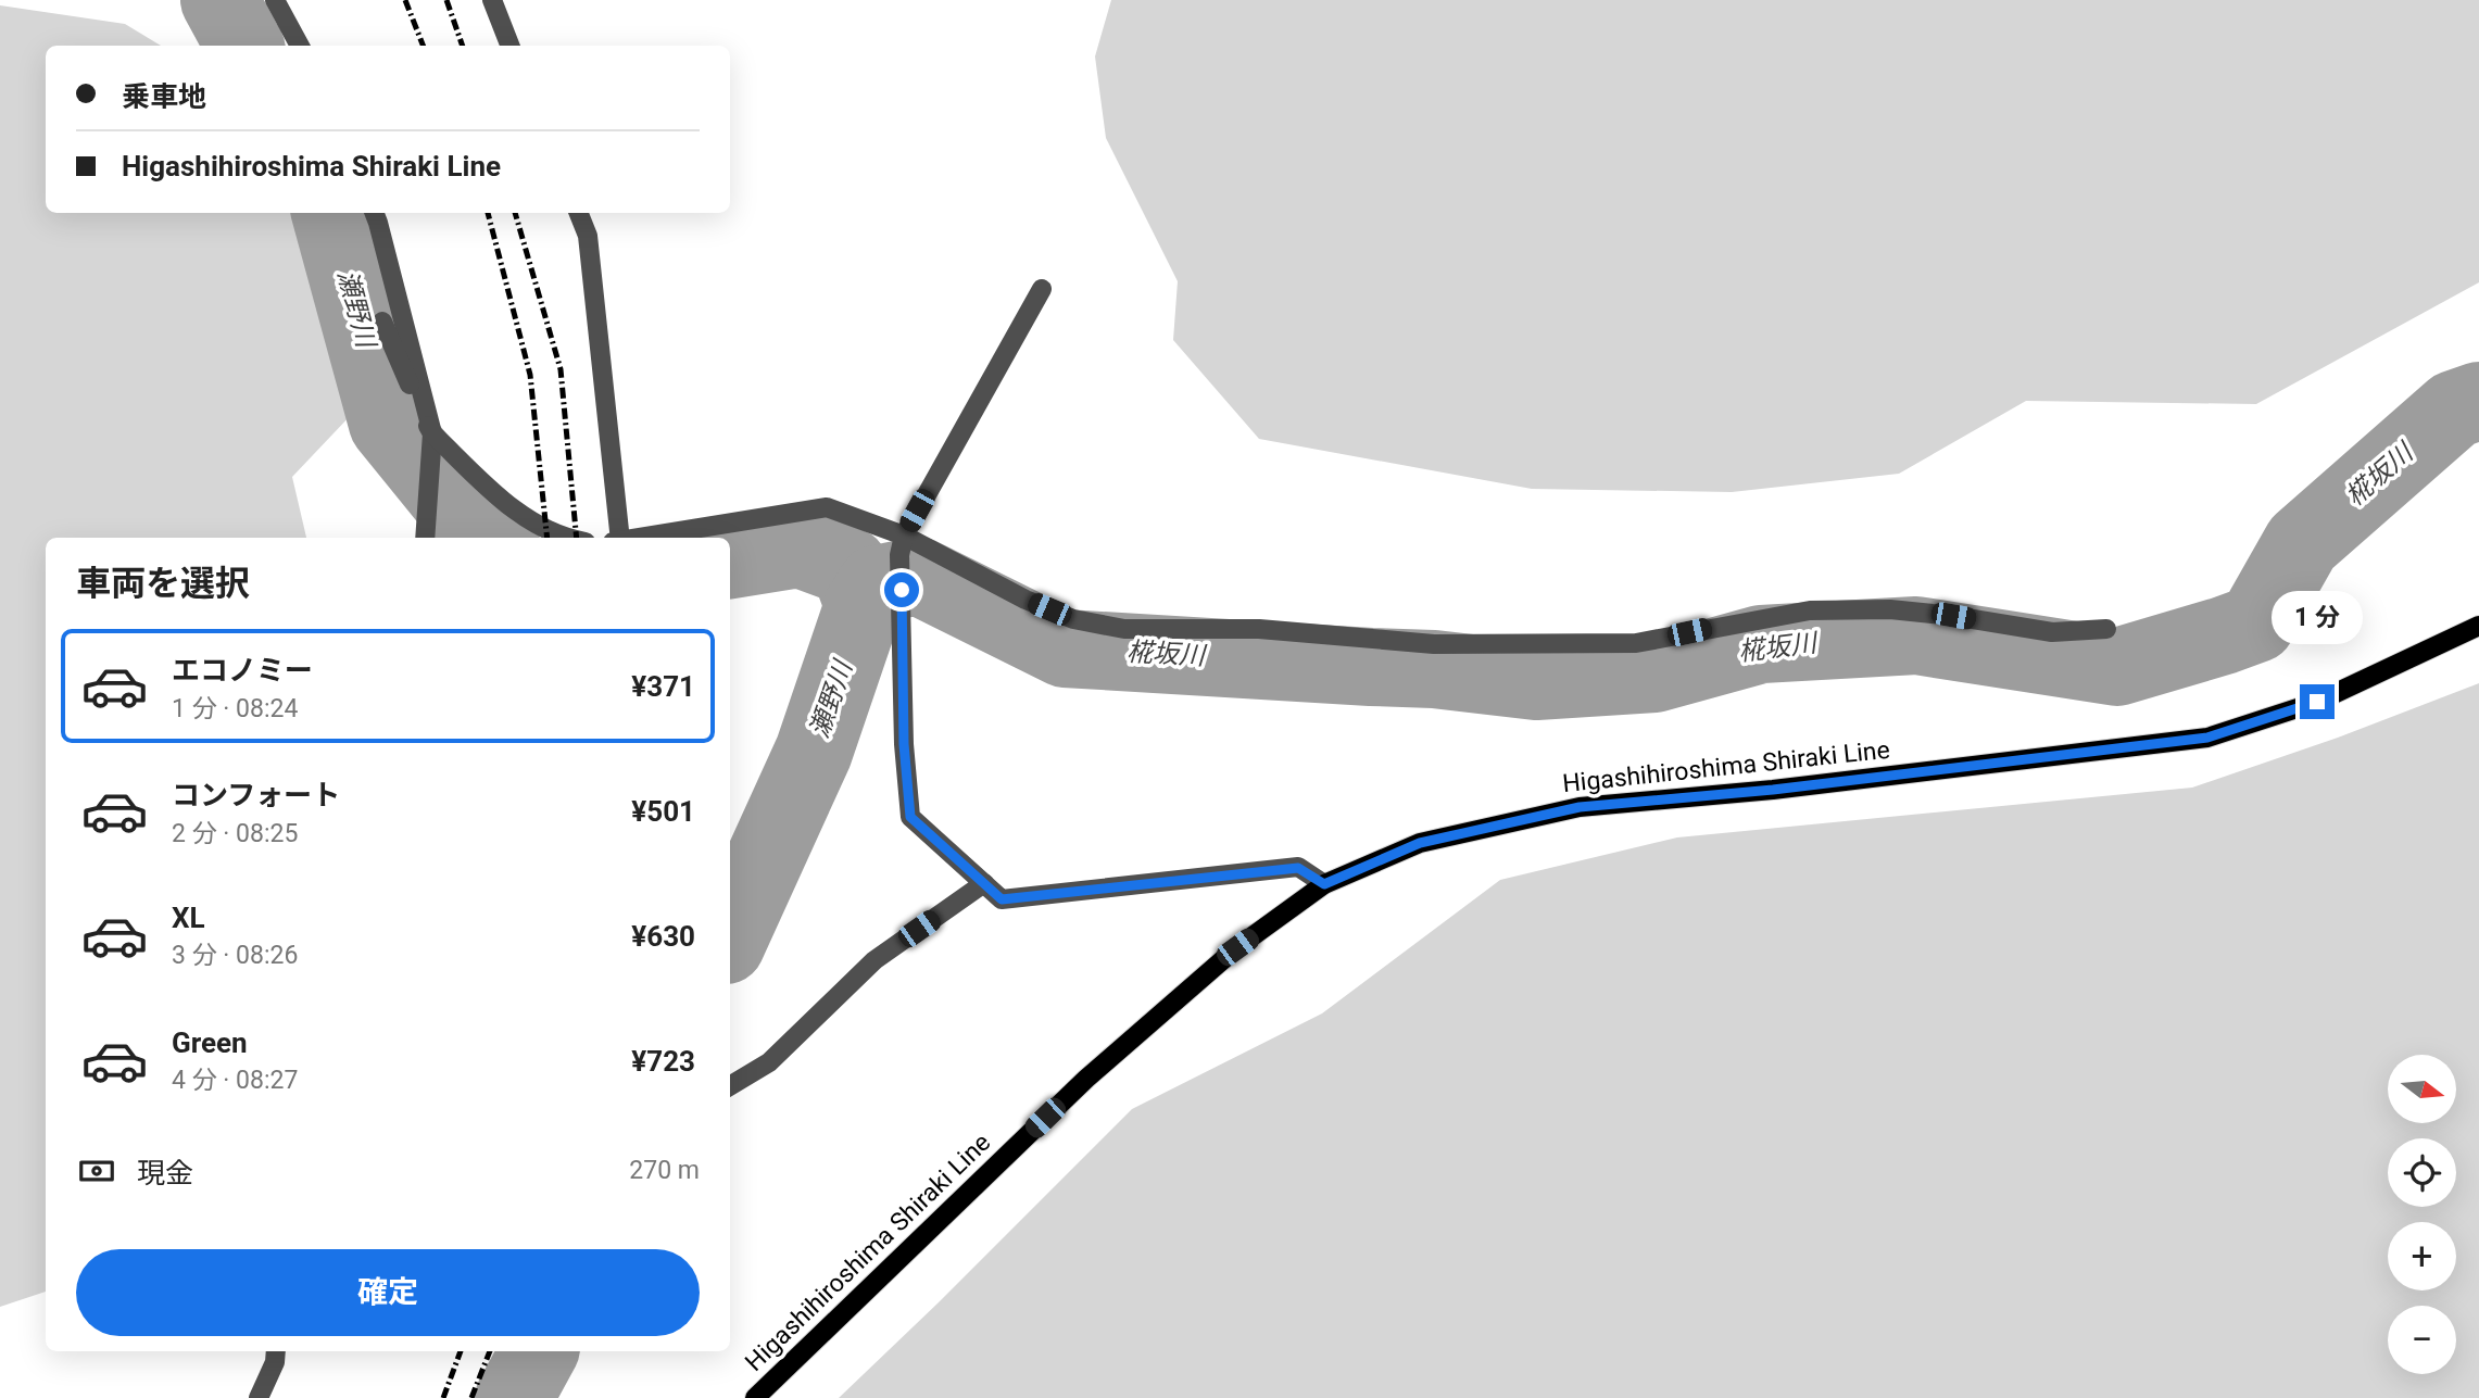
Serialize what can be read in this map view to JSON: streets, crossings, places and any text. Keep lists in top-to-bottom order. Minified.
{"streets":{"main road":["Higashihiroshima Shiraki Line"]},"water":["瀬野川","椛坂川"],"north":"right","page":{"banner":["乗車地","Higashihiroshima Shiraki Line"],"heading":"車両を選択","bubble":"1 分","list":[{"name":"エコノミー","note":"1 分 · 08:24","value":"¥371"},{"name":"コンフォート","note":"2 分 · 08:25","value":"¥501"},{"name":"XL","note":"3 分 · 08:26","value":"¥630"},{"name":"Green","note":"4 分 · 08:27","value":"¥723"}],"map_buttons":["+","−"],"pay":["現金","270 m"],"buttons":"確定"}}
